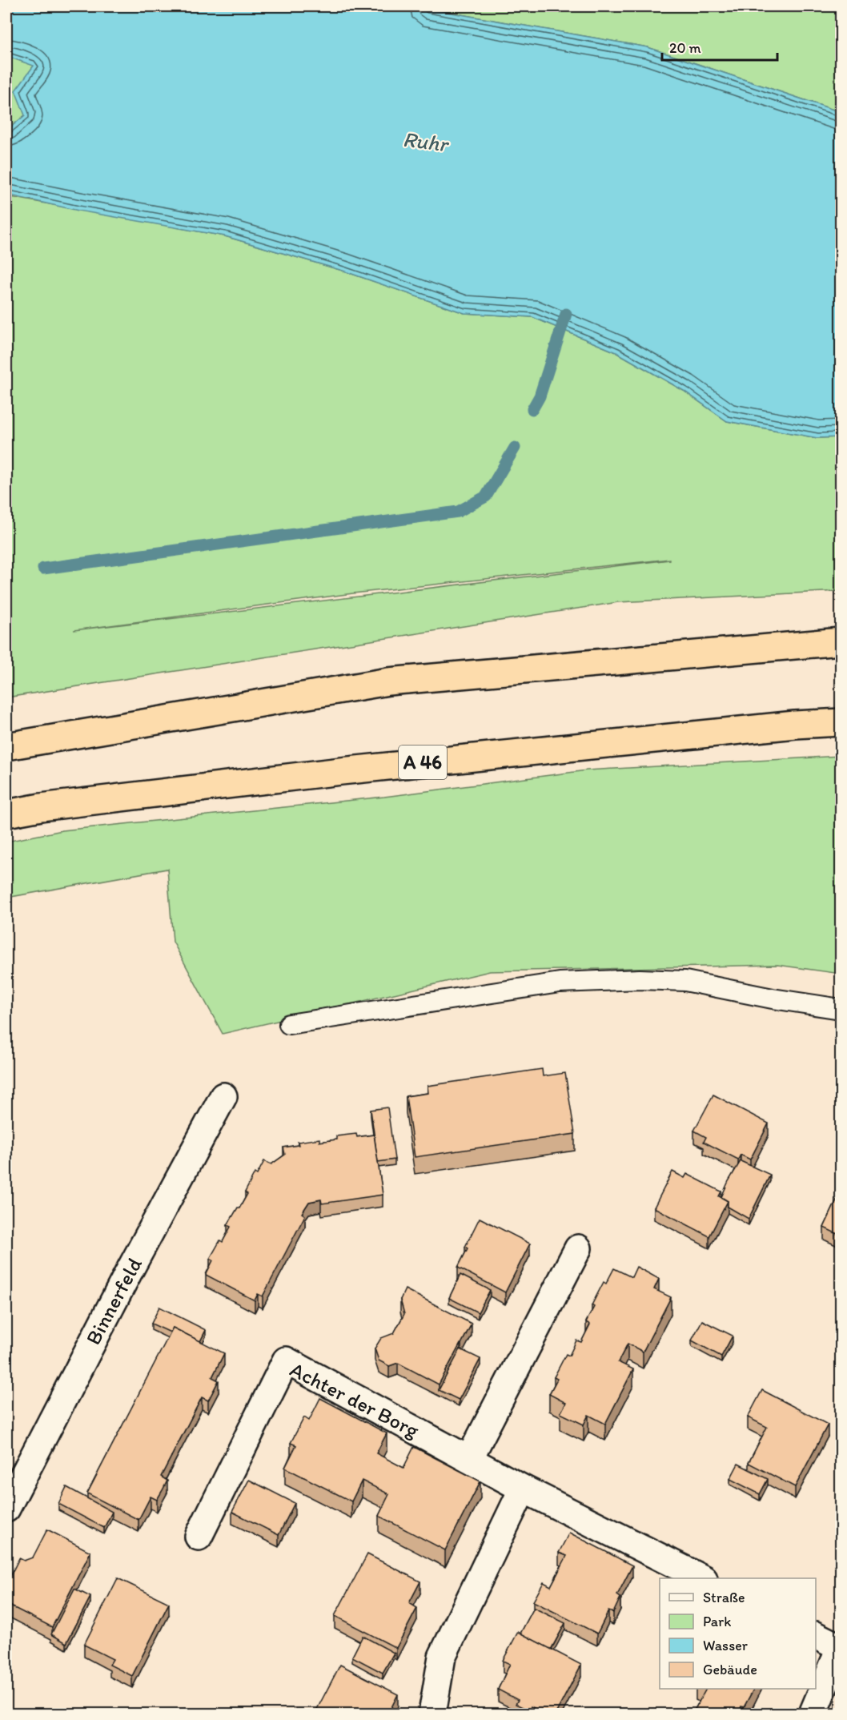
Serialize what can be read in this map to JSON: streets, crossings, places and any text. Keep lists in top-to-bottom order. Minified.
{"streets":{"highway":["A 46"],"street":["Binnerfeld","Achter der Borg"]},"water":["Ruhr"],"legend":["Straße","Park","Wasser","Gebäude"],"scale_bar":"20 m"}
